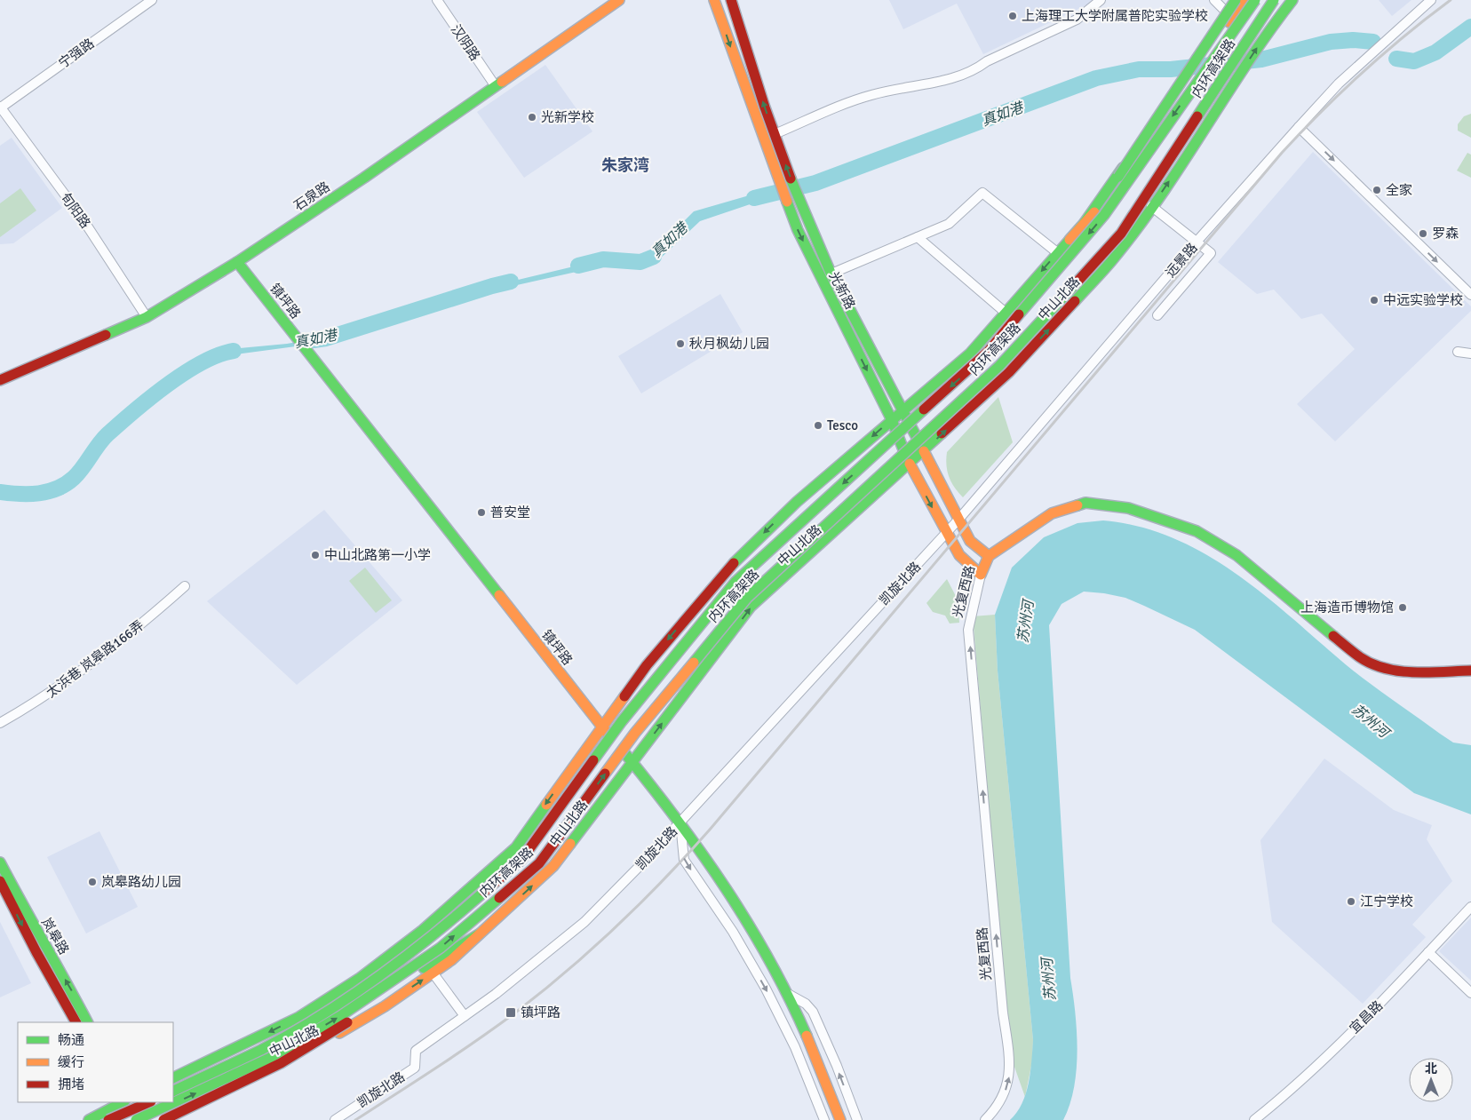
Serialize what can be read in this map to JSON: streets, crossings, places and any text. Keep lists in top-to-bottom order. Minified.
{"streets":{"main road":["内环高架路","石泉路","光新路","中山北路","镇坪路","光复西路","岚皋路"],"street":["汉阴路","宁强路","旬阳路","远景路","凯旋北路","太浜巷 岚皋路166弄","宜昌路"]},"crossings":[["汉阴路","石泉路"],["宁强路","旬阳路"],["石泉路","旬阳路"],["石泉路","镇坪路"],["远景路","光新路"],["远景路","凯旋北路"],["光新路","中山北路"],["光新路","凯旋北路"],["光新路","光复西路"],["中山北路","镇坪路"],["镇坪路","凯旋北路"]],"one_way":["光复西路"],"districts":["朱家湾"],"water":["真如港","苏州河"],"places":{"other":["上海理工大学附属普陀实验学校","光新学校","全家","罗森","中远实验学校","秋月枫幼儿园","Tesco","普安堂","中山北路第一小学","上海造币博物馆","岚皋路幼儿园","江宁学校"],"transit":["镇坪路"]},"legend":["畅通","缓行","拥堵"],"north":"top"}
